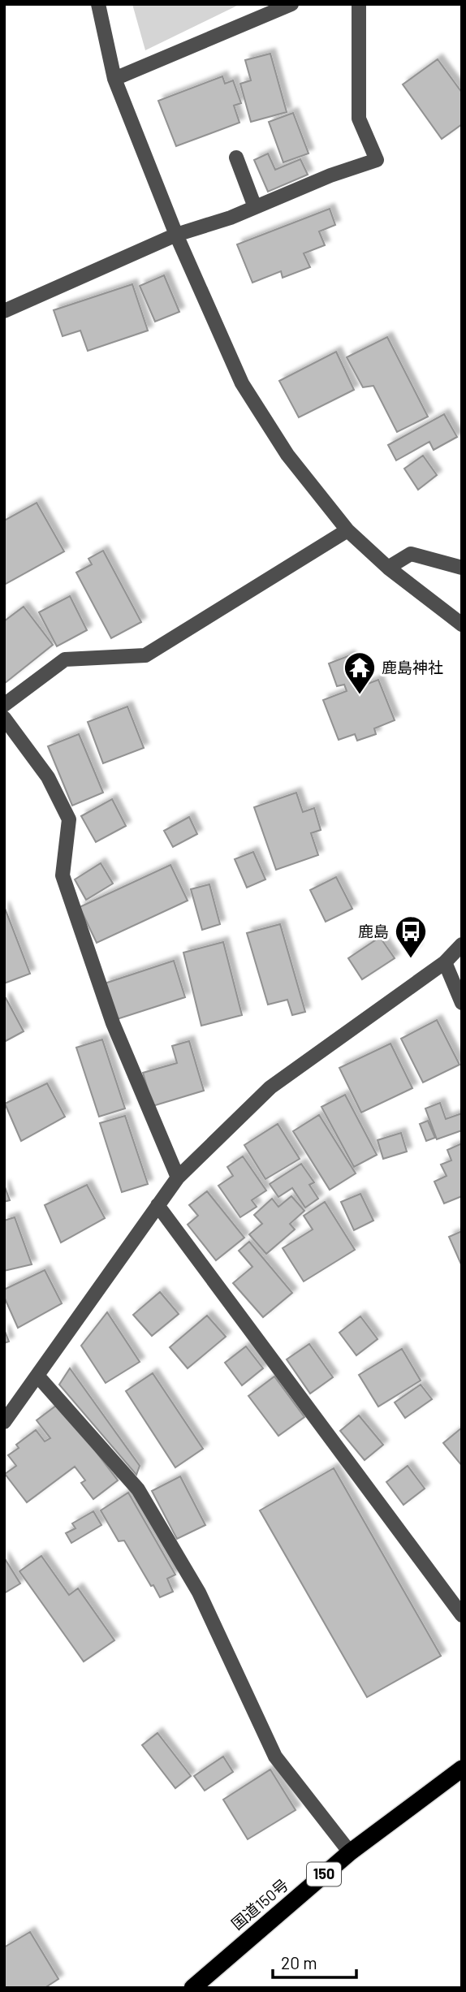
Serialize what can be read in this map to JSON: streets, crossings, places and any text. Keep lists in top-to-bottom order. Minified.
{"streets":{"highway":["150","国道150号"]},"places":{"temple":["鹿島神社"],"bus stop":["鹿島"]},"scale_bar":"20 m"}
